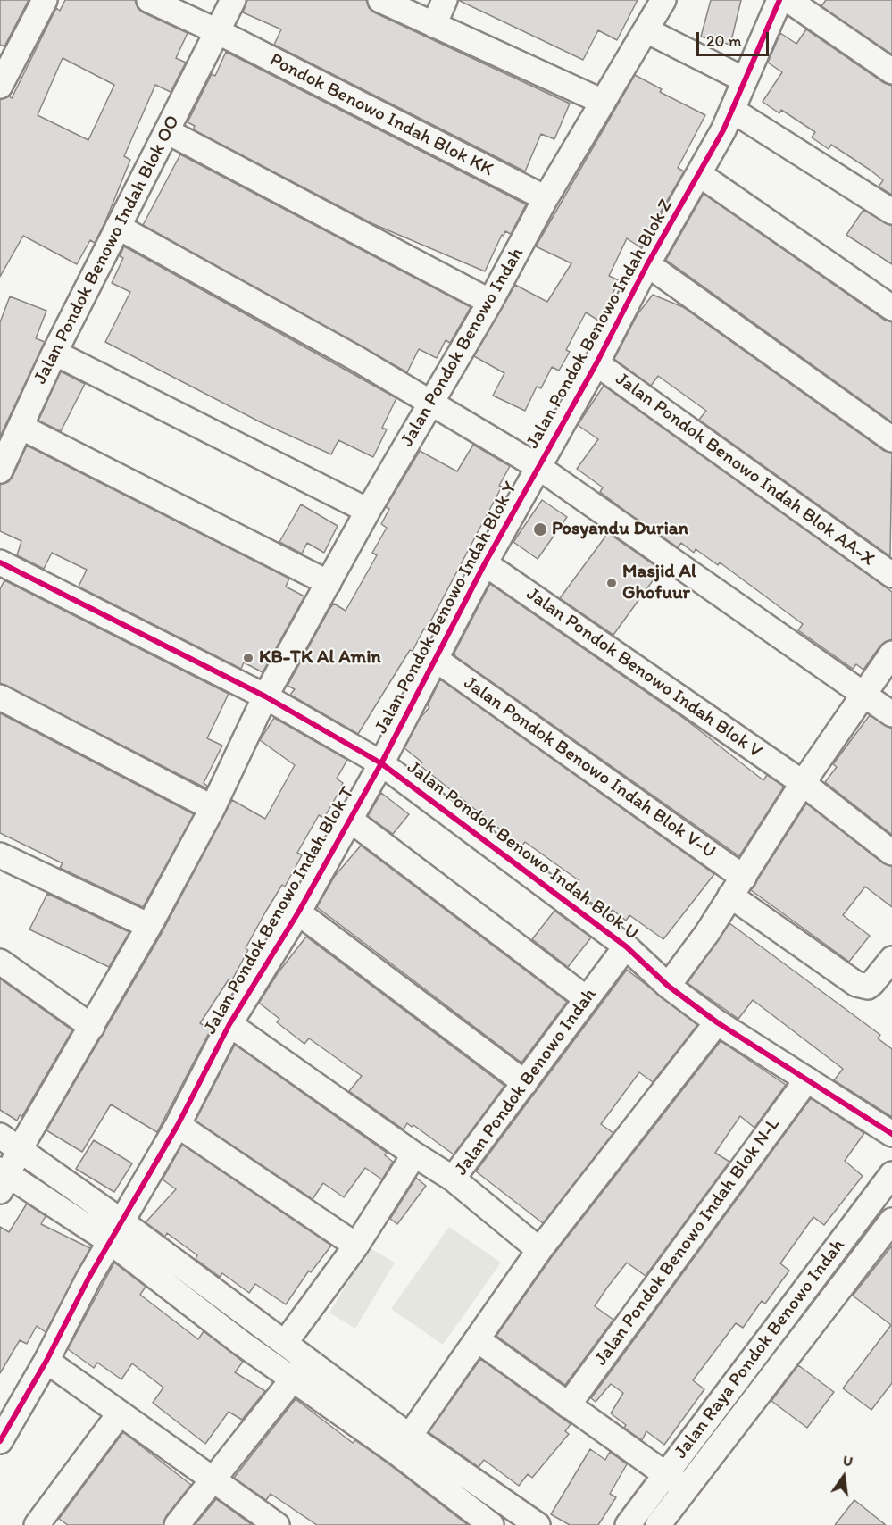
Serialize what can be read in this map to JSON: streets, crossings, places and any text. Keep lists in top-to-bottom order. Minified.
{"streets":{"street":["Pondok Benowo Indah Blok KK","Jalan Pondok Benowo Indah Blok OO","Jalan Pondok Benowo Indah Blok Z","Jalan Pondok Benowo Indah","Jalan Pondok Benowo Indah Blok AA-X","Jalan Pondok Benowo Indah Blok Y","Jalan Pondok Benowo Indah Blok V","Jalan Pondok Benowo Indah Blok V-U","Jalan Pondok Benowo Indah Blok U","Jalan Pondok Benowo Indah Blok T","Jalan Pondok Benowo Indah Blok N-L","Jalan Raya Pondok Benowo Indah"]},"crossings":[["Pondok Benowo Indah Blok KK","Jalan Pondok Benowo Indah Blok OO"],["Pondok Benowo Indah Blok KK","Jalan Pondok Benowo Indah"],["Jalan Pondok Benowo Indah Blok Z","Jalan Pondok Benowo Indah Blok AA-X"],["Jalan Pondok Benowo Indah Blok Z","Jalan Pondok Benowo Indah Blok Y"],["Jalan Pondok Benowo Indah","Jalan Pondok Benowo Indah Blok U"],["Jalan Pondok Benowo Indah Blok Y","Jalan Pondok Benowo Indah Blok V"],["Jalan Pondok Benowo Indah Blok Y","Jalan Pondok Benowo Indah Blok V-U"],["Jalan Pondok Benowo Indah Blok Y","Jalan Pondok Benowo Indah Blok U"],["Jalan Pondok Benowo Indah Blok Y","Jalan Pondok Benowo Indah Blok T"],["Jalan Pondok Benowo Indah Blok U","Jalan Pondok Benowo Indah Blok T"]],"places":["Posyandu Durian","Masjid Al Ghofuur","KB-TK Al Amin"],"scale_bar":"20 m","north":"top"}
